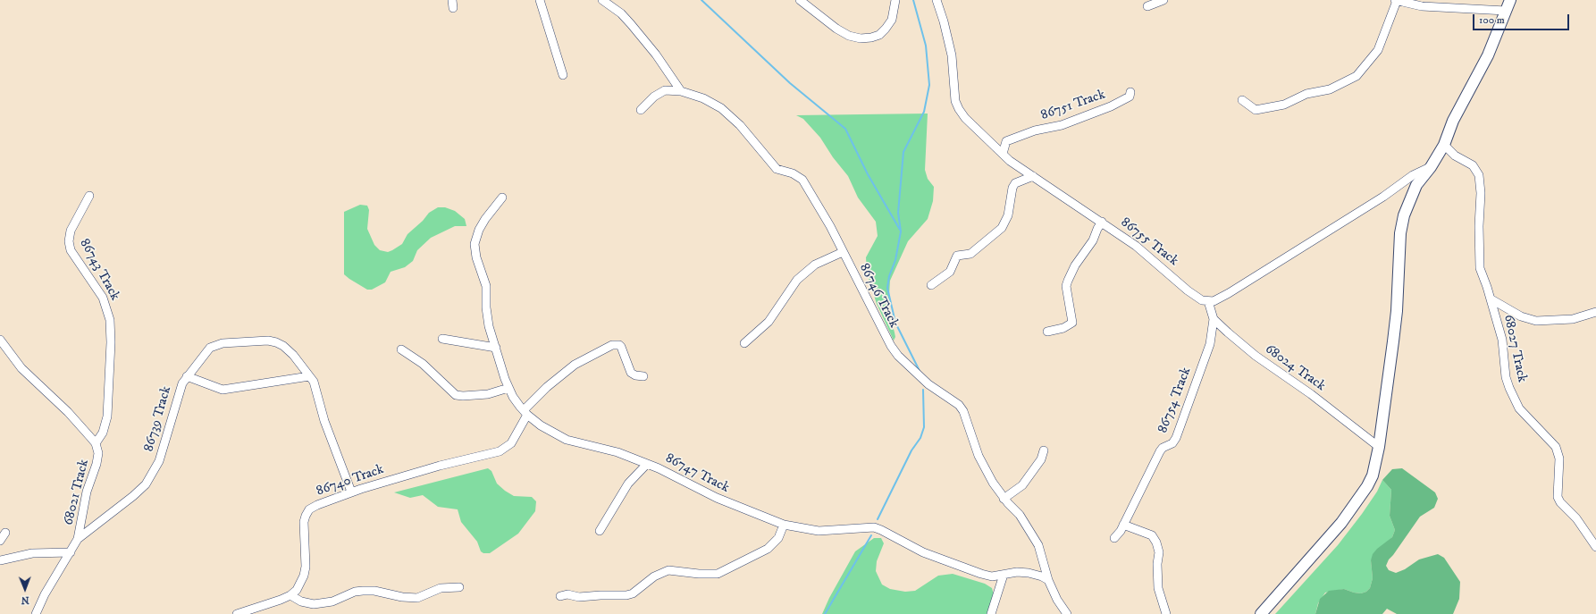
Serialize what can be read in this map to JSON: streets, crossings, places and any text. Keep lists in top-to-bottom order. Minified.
{"streets":{"street":["86751 Track","86755 Track","86743 Track","86746 Track","68027 Track","68024 Track","86754 Track","86739 Track","86747 Track","86740 Track","68021 Track"]},"crossings":[["86751 Track","86755 Track"],["86743 Track","68021 Track"],["86746 Track","86747 Track"],["68024 Track","86754 Track"],["86739 Track","86740 Track"],["86739 Track","68021 Track"],["86747 Track","86740 Track"]],"scale_bar":"100 m","north":"bottom"}
